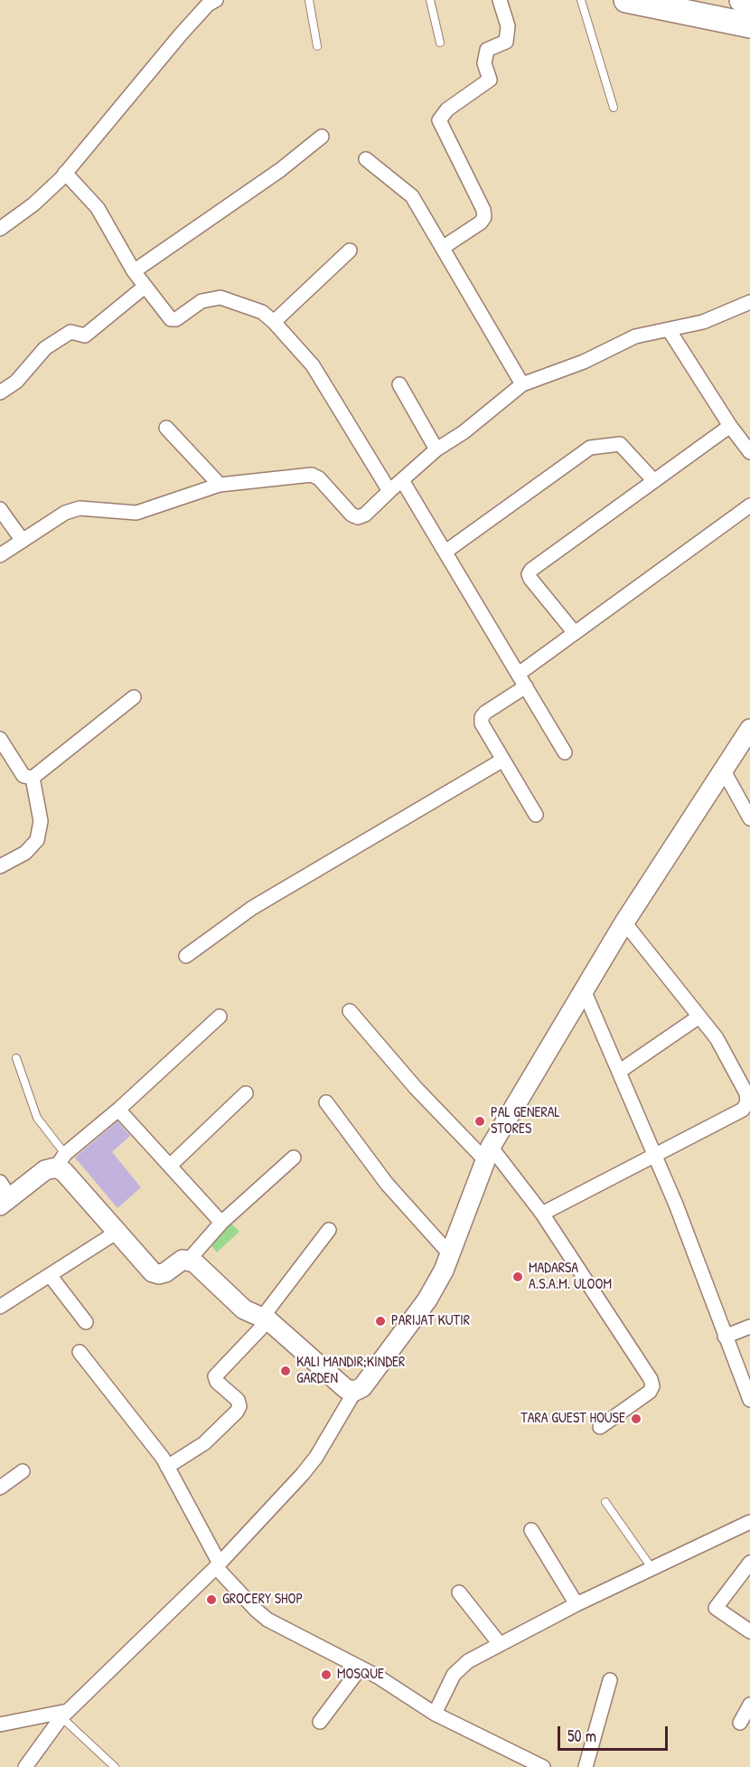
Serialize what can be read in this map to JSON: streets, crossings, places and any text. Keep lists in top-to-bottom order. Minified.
{"places":["PAL GENERAL STORES","MADARSA A.S.A.M. ULOOM","PARIJAT KUTIR","KALI MANDIR;KINDER GARDEN","TARA GUEST HOUSE","GROCERY SHOP","MOSQUE"],"scale_bar":"50 m"}
